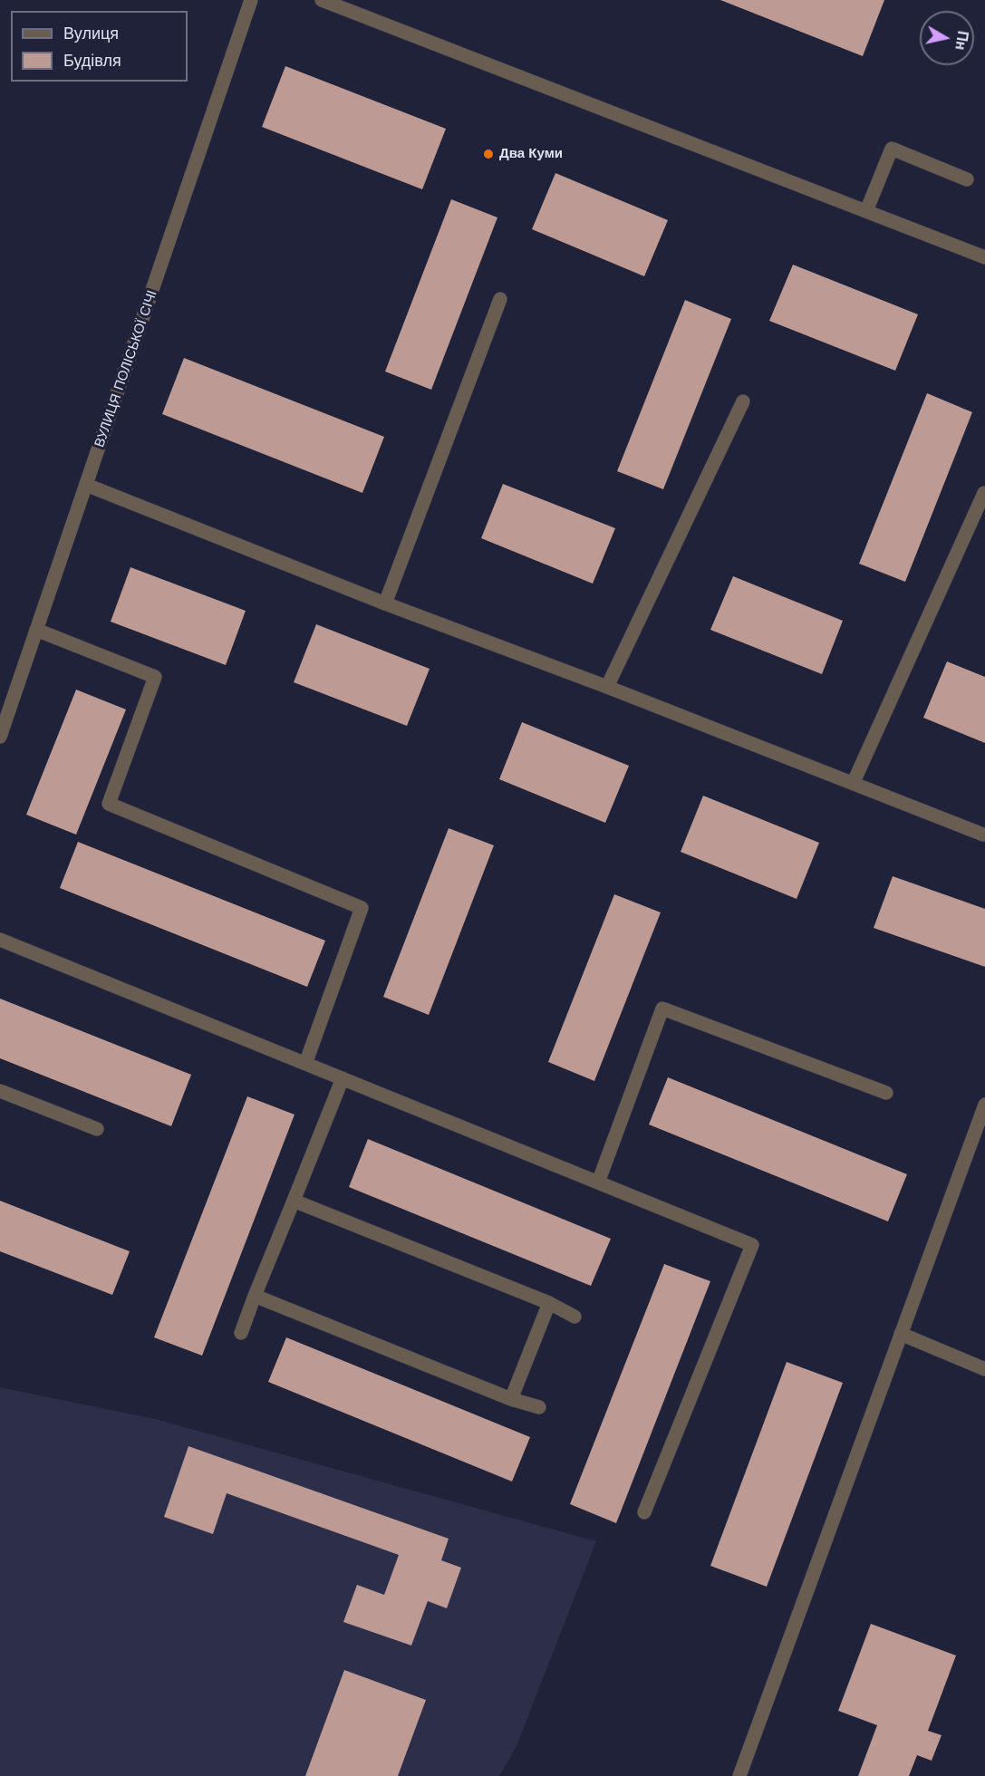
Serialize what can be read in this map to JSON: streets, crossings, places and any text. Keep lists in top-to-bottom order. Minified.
{"streets":{"street":["ВУЛИЦЯ ПОЛІСЬКОЇ СІЧІ"]},"places":["Два Куми"],"legend":["Вулиця","Будівля"],"north":"right"}
